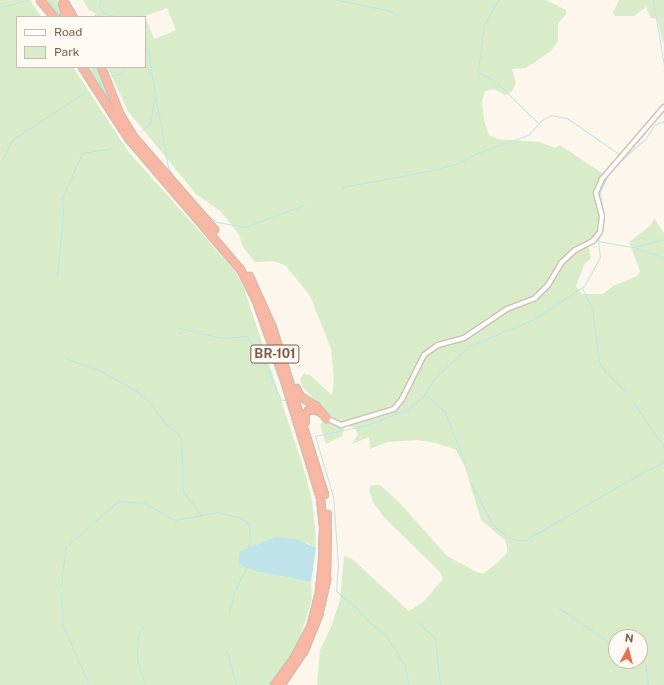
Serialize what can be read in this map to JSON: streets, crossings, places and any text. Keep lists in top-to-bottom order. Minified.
{"streets":{"highway":["BR-101"]},"legend":["Road","Park"],"north":"top"}
